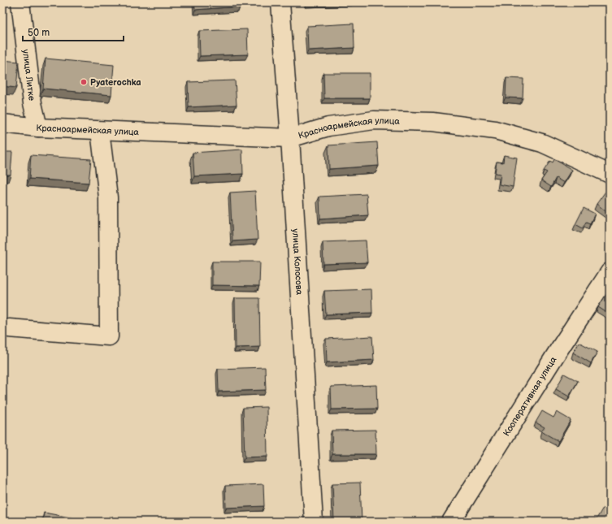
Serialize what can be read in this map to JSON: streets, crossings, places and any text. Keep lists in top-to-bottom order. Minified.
{"streets":{"main road":["улица Литке","Красноармейская улица","улица Колосова","Кооперативная улица"]},"crossings":[["улица Литке","Красноармейская улица"],["Красноармейская улица","улица Колосова"]],"places":["Pyaterochka"],"scale_bar":"50 m"}
